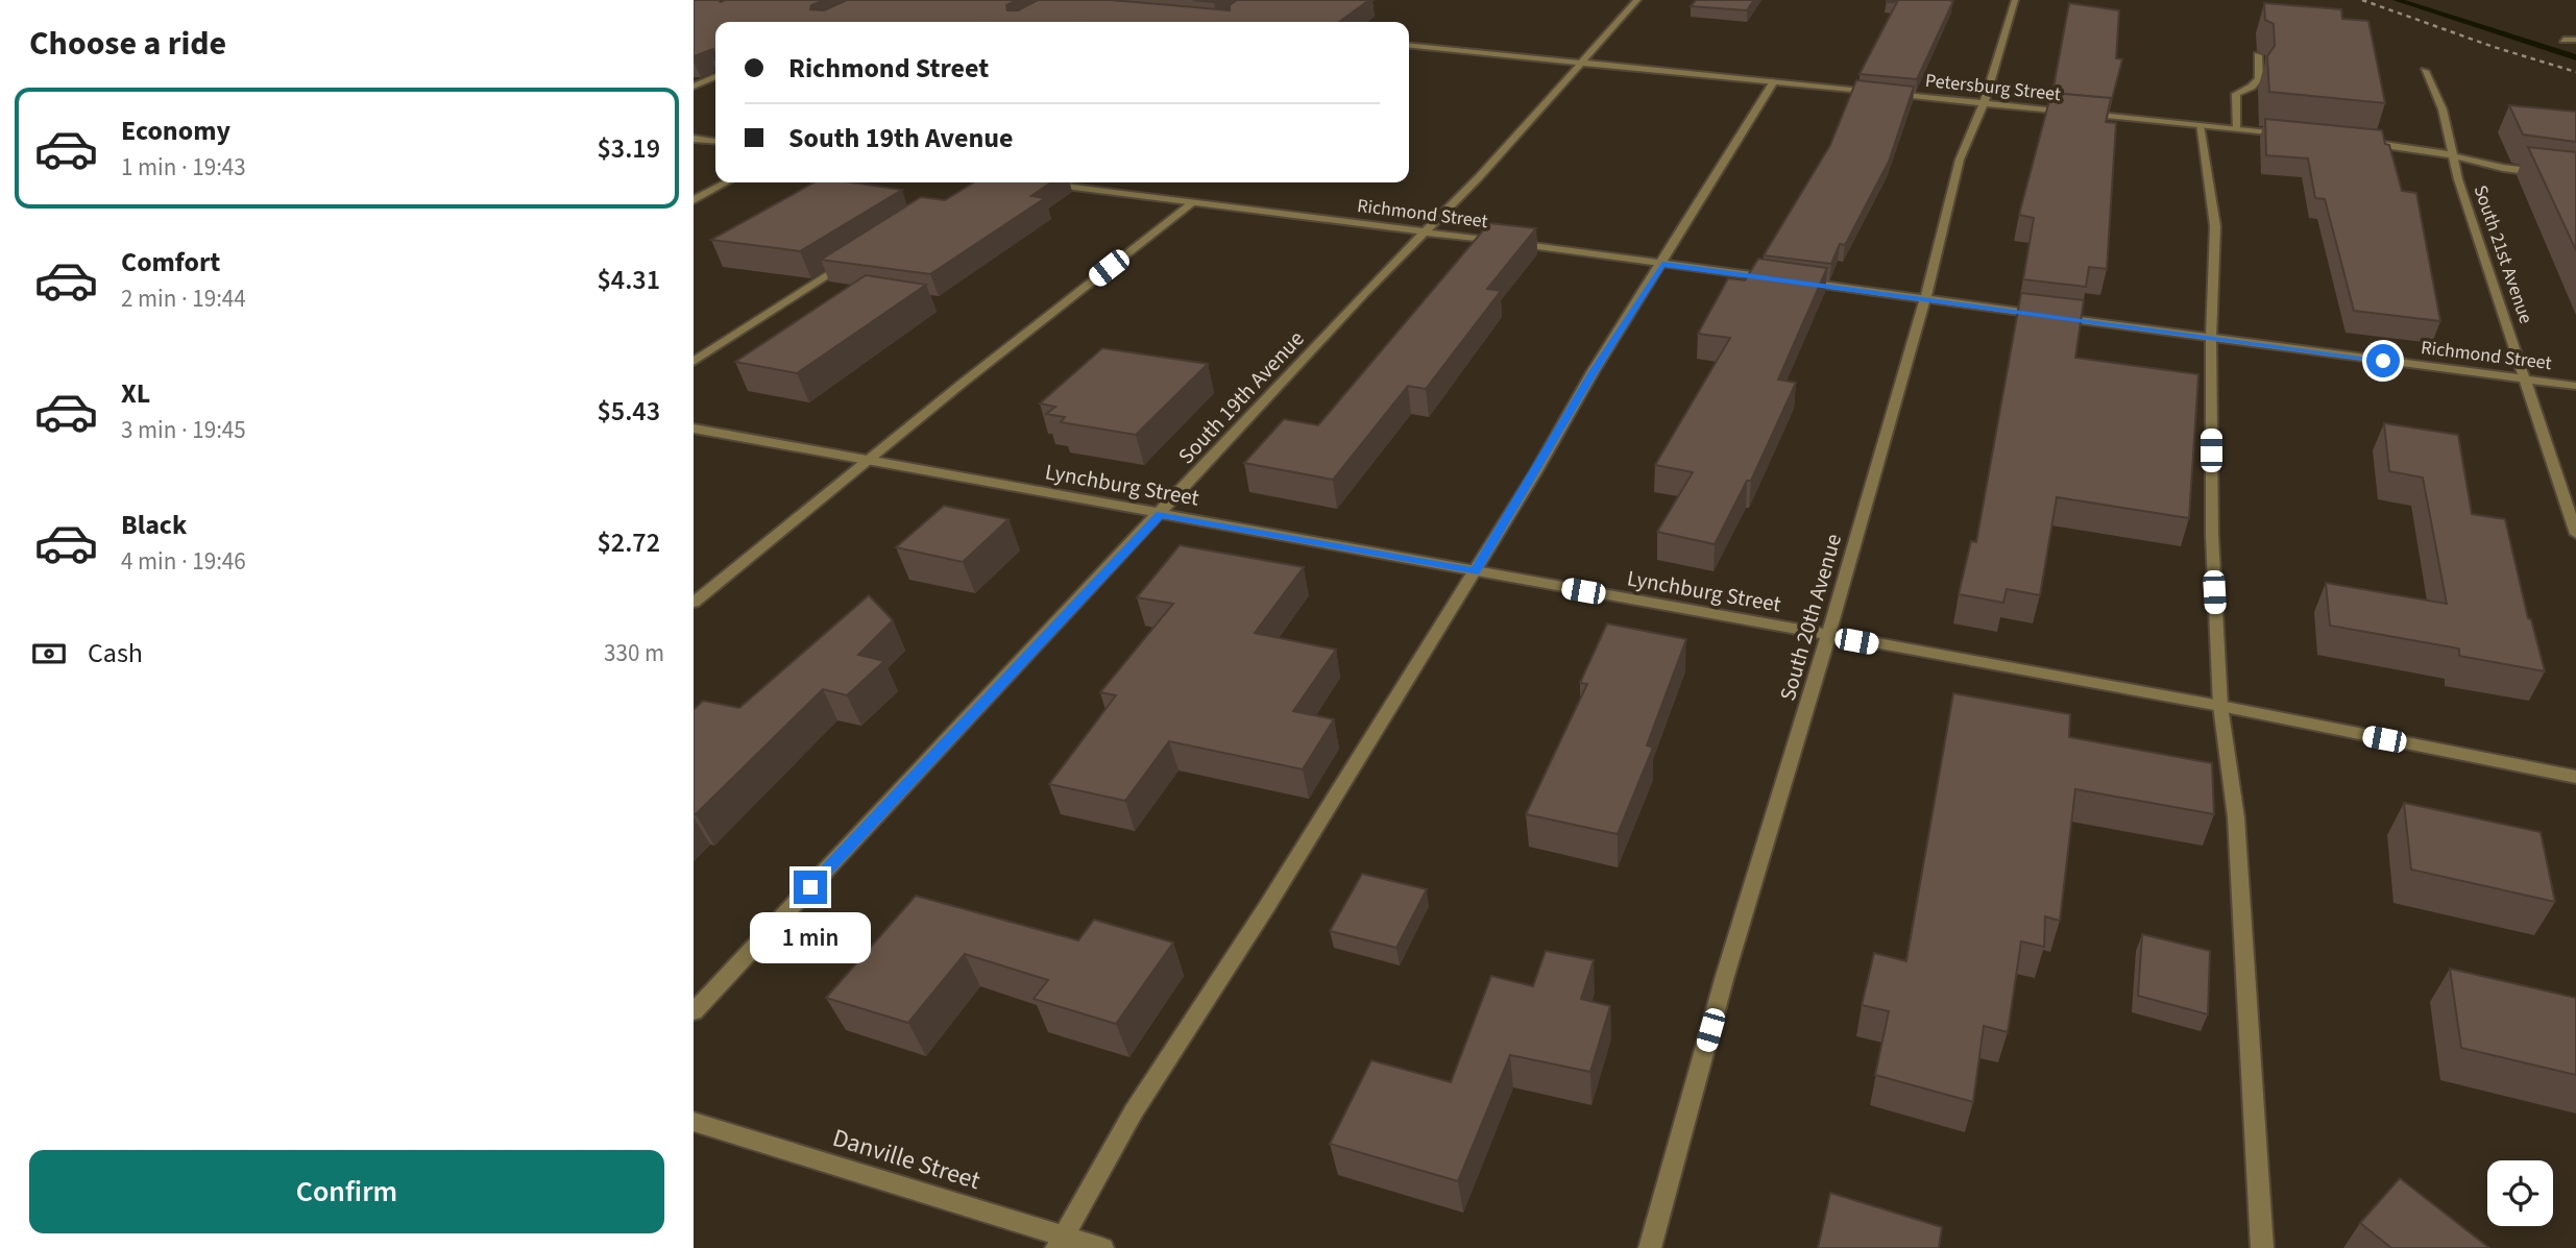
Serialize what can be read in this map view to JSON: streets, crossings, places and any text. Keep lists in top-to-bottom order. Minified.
{"streets":{"street":["Petersburg Street","Richmond Street","South 21st Avenue","South 19th Avenue","Lynchburg Street","South 20th Avenue","Danville Street"]},"crossings":[["Petersburg Street","South 19th Avenue"],["Petersburg Street","South 20th Avenue"],["Richmond Street","South 21st Avenue"],["Richmond Street","South 19th Avenue"],["Richmond Street","South 20th Avenue"],["South 19th Avenue","Lynchburg Street"],["Lynchburg Street","South 20th Avenue"]],"page":{"heading":"Choose a ride","banner":["Richmond Street","South 19th Avenue"],"list":[{"name":"Economy","note":"1 min · 19:43","value":"$3.19"},{"name":"Comfort","note":"2 min · 19:44","value":"$4.31"},{"name":"XL","note":"3 min · 19:45","value":"$5.43"},{"name":"Black","note":"4 min · 19:46","value":"$2.72"}],"pay":["Cash","330 m"],"bubble":"1 min","buttons":"Confirm"}}
